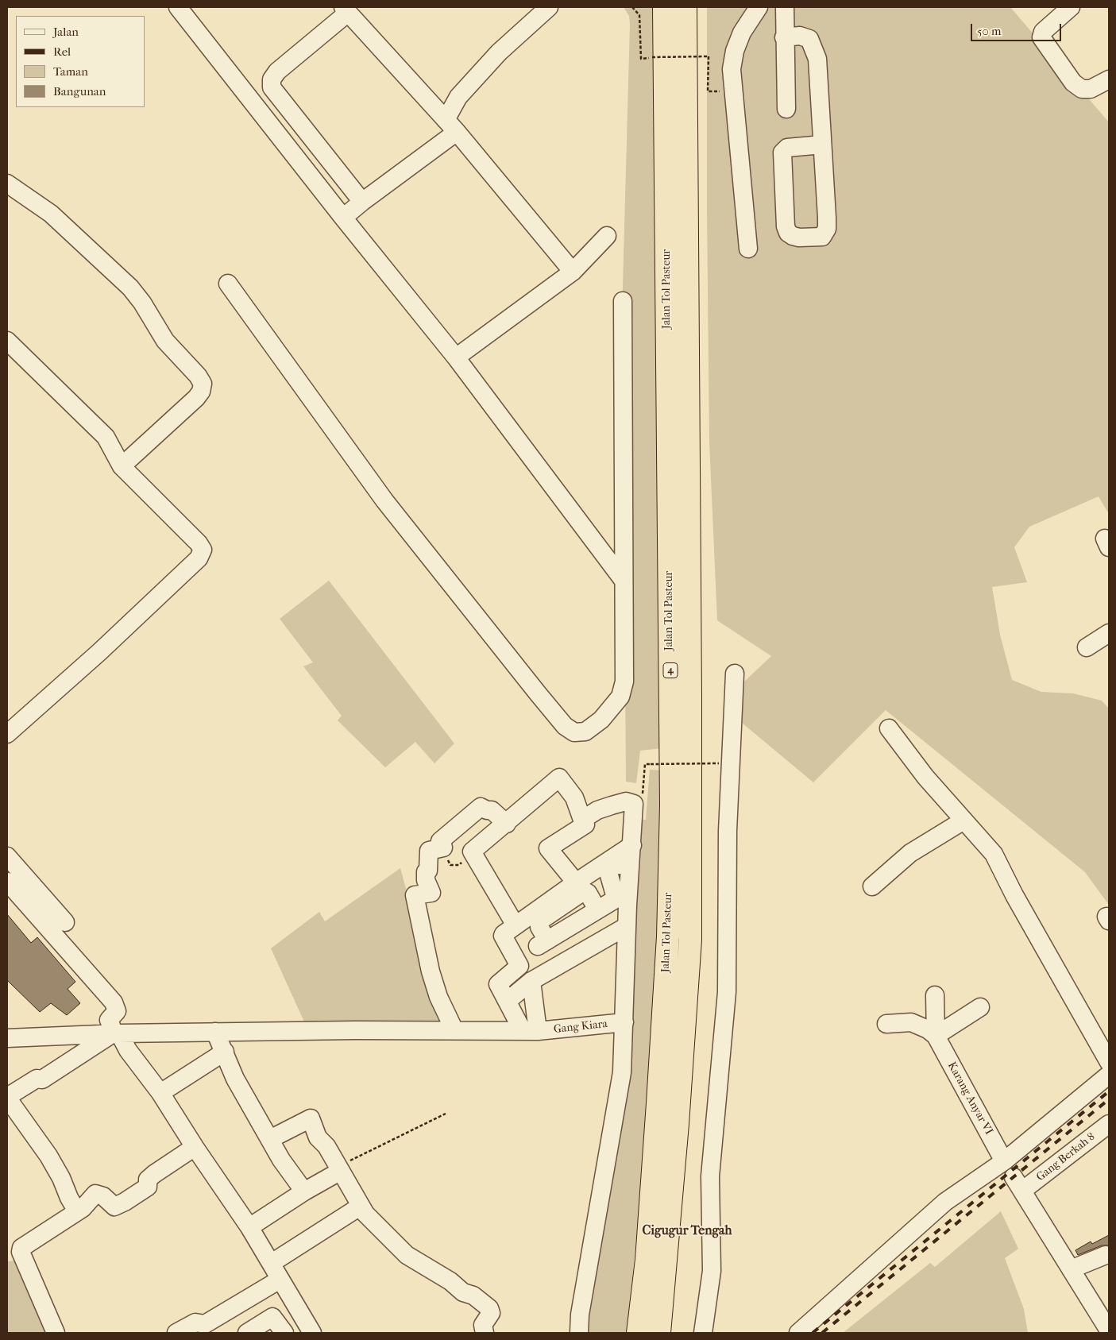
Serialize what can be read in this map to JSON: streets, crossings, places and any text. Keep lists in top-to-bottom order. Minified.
{"streets":{"highway":["Jalan Tol Pasteur","4"],"street":["Gang Kiara","Karang Anyar VI","Gang Berkah 8"]},"districts":["Cigugur Tengah"],"legend":["Jalan","Rel","Taman","Bangunan"],"scale_bar":"50 m"}
